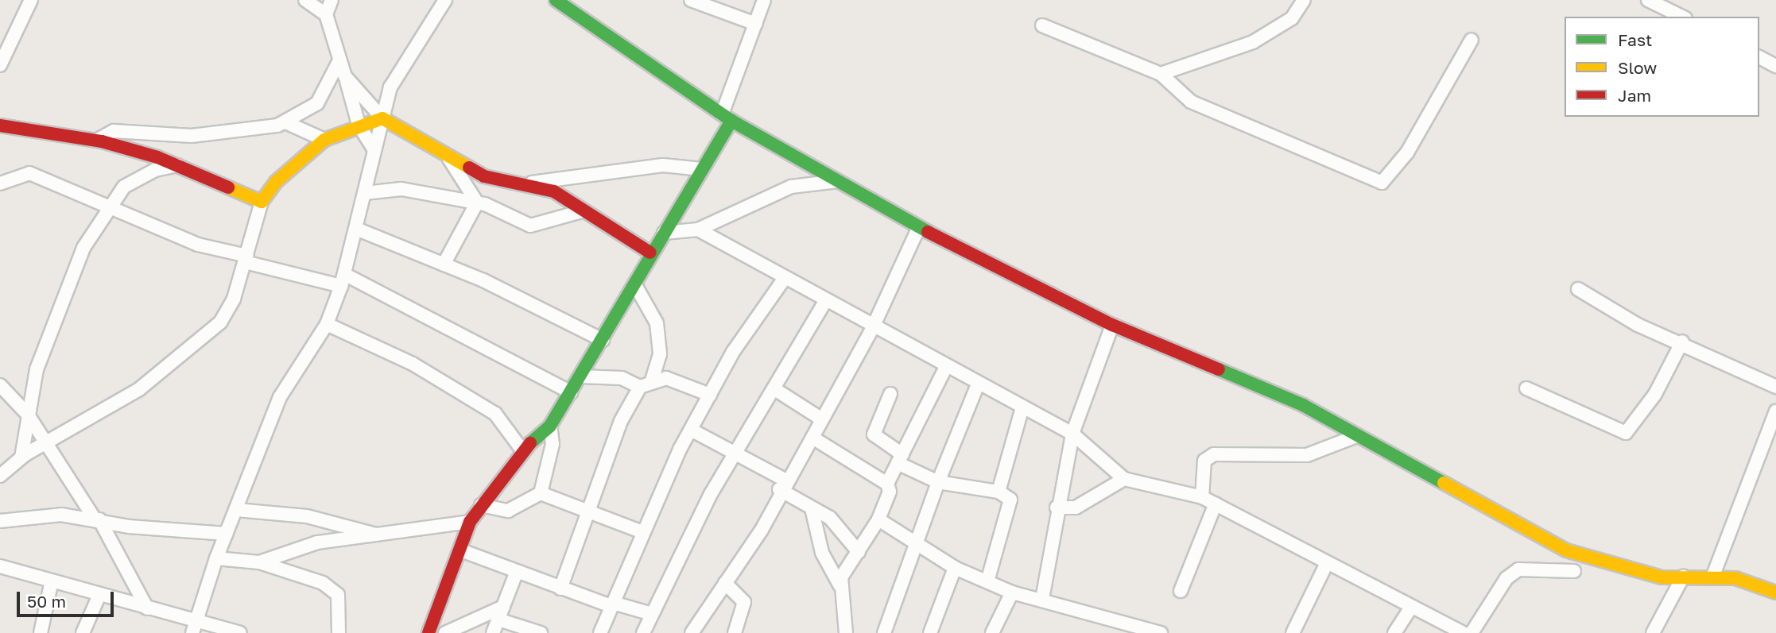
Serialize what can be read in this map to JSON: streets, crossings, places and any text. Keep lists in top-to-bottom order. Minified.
{"legend":["Fast","Slow","Jam"],"scale_bar":"50 m"}
